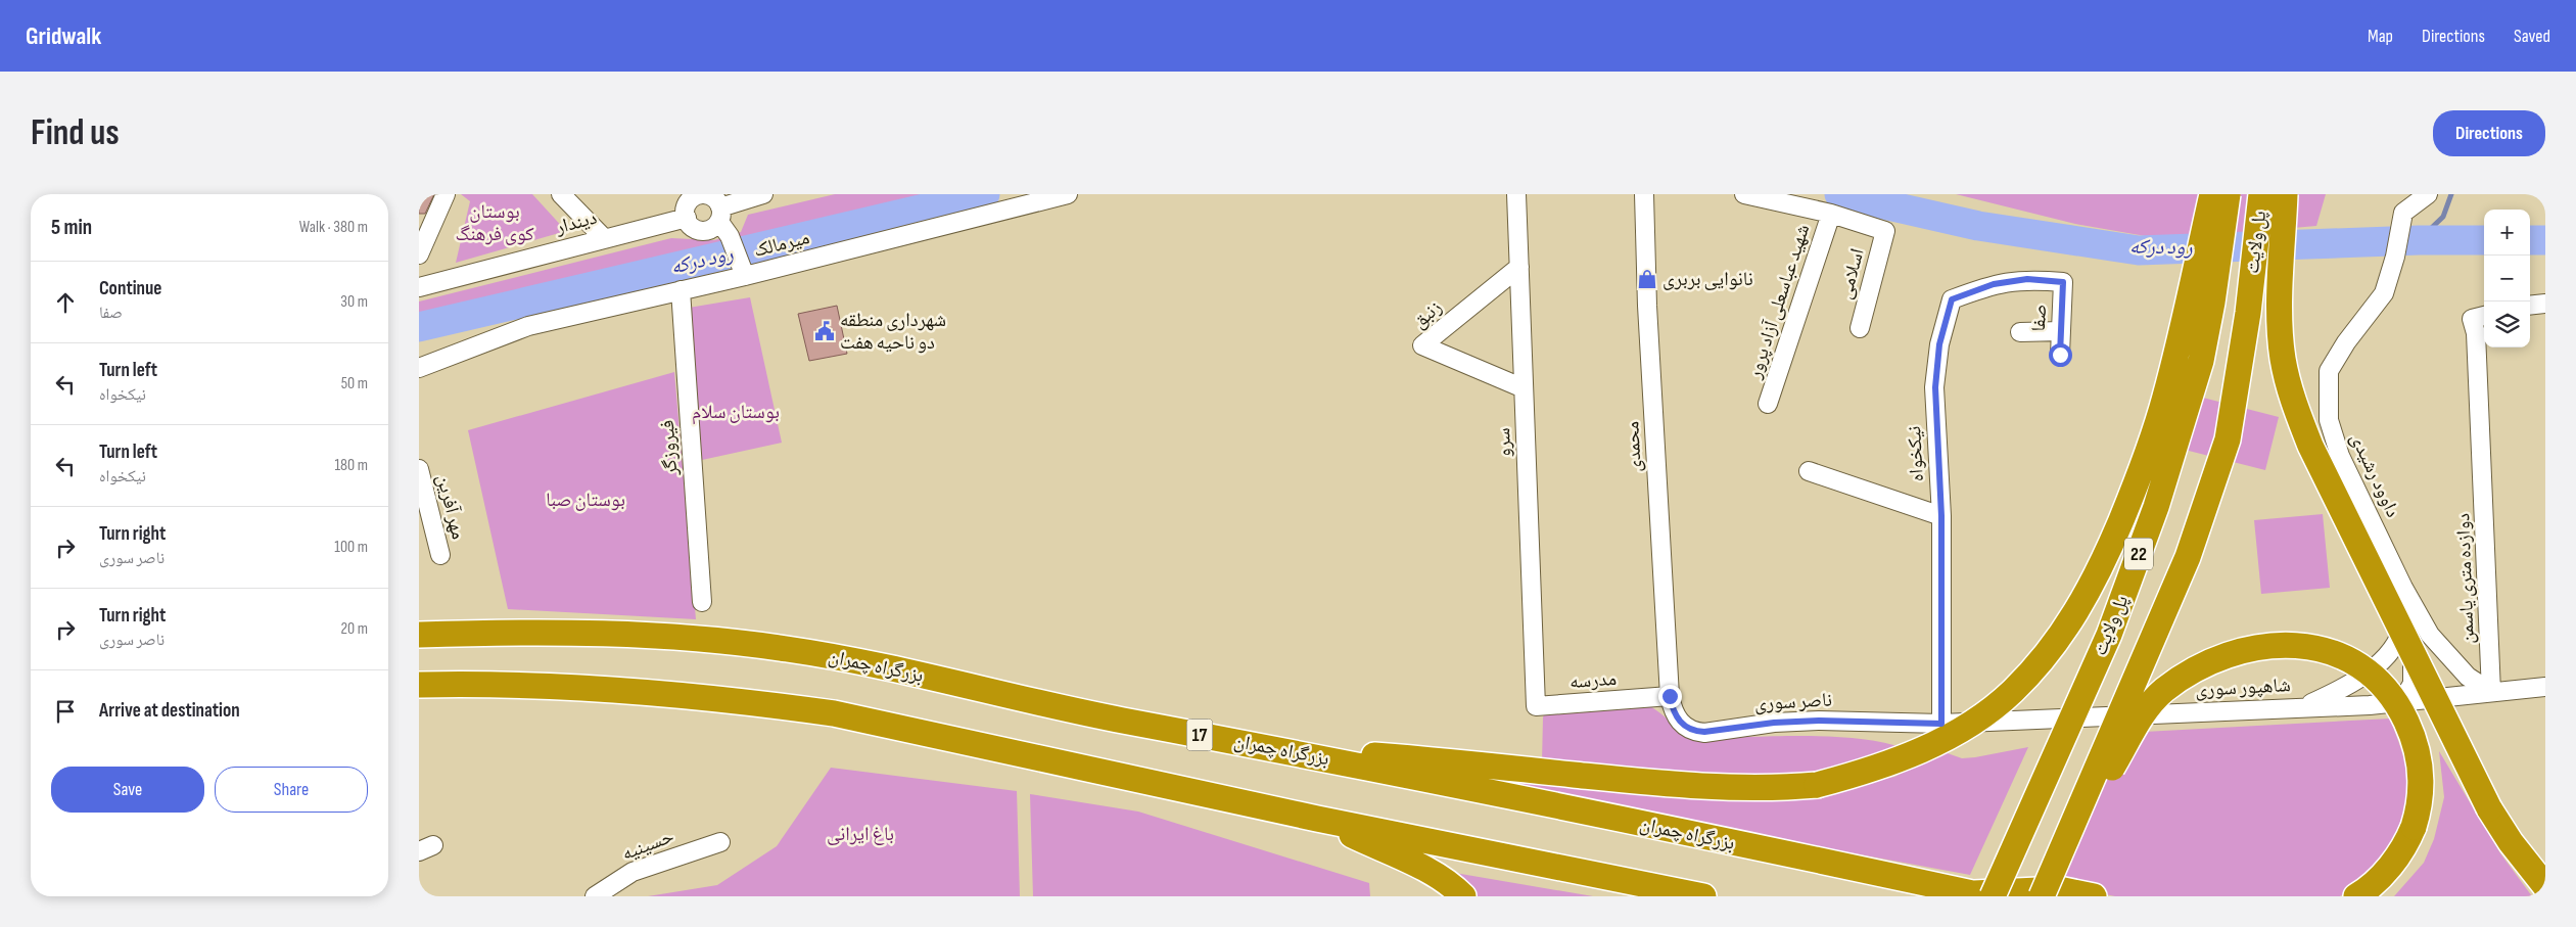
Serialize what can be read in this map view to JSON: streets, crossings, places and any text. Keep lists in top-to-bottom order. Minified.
{"streets":{"highway":["پل ولایت","22","بزرگراه چمران","17"],"street":["دیندار","میرمالک","اسلامی","شهید عباسعلی آزاد پرور","زنبق","صفا","سرو","محمدی","فیروزگر","نیکخواه","داوود رشیدی","مهر آفرین","دوازده متری یاسمن","مدرسه","شاهپور سوری","ناصر سوری","حسینیه"]},"crossings":[["پل ولایت","بزرگراه چمران"],["میرمالک","فیروزگر"],["اسلامی","شهید عباسعلی آزاد پرور"],["زنبق","سرو"],["صفا","نیکخواه"],["سرو","مدرسه"],["محمدی","مدرسه"],["محمدی","ناصر سوری"],["نیکخواه","شاهپور سوری"],["نیکخواه","ناصر سوری"],["داوود رشیدی","دوازده متری یاسمن"],["داوود رشیدی","شاهپور سوری"],["دوازده متری یاسمن","شاهپور سوری"],["مدرسه","ناصر سوری"],["شاهپور سوری","ناصر سوری"]],"water":["رود درکه"],"parks":["بوستان کوی فرهنگ","بوستان سلام","بوستان صبا","باغ ایرانی"],"places":{"shop":["نانوایی بربری"],"public building":["شهرداری منطقه دو ناحیه هفت"]},"page":{"header":"Gridwalk","nav":["Map","Directions","Saved"],"buttons":["Directions",["Save","Share"]],"title":"Find us","heading":["5 min","Walk · 380 m"],"map_buttons":["+","−"],"list":[["Continue","صفا","30 m"],["Turn left","نیکخواه","50 m"],["Turn left","نیکخواه","180 m"],["Turn right","ناصر سوری","100 m"],["Turn right","ناصر سوری","20 m"],"Arrive at destination"]}}
